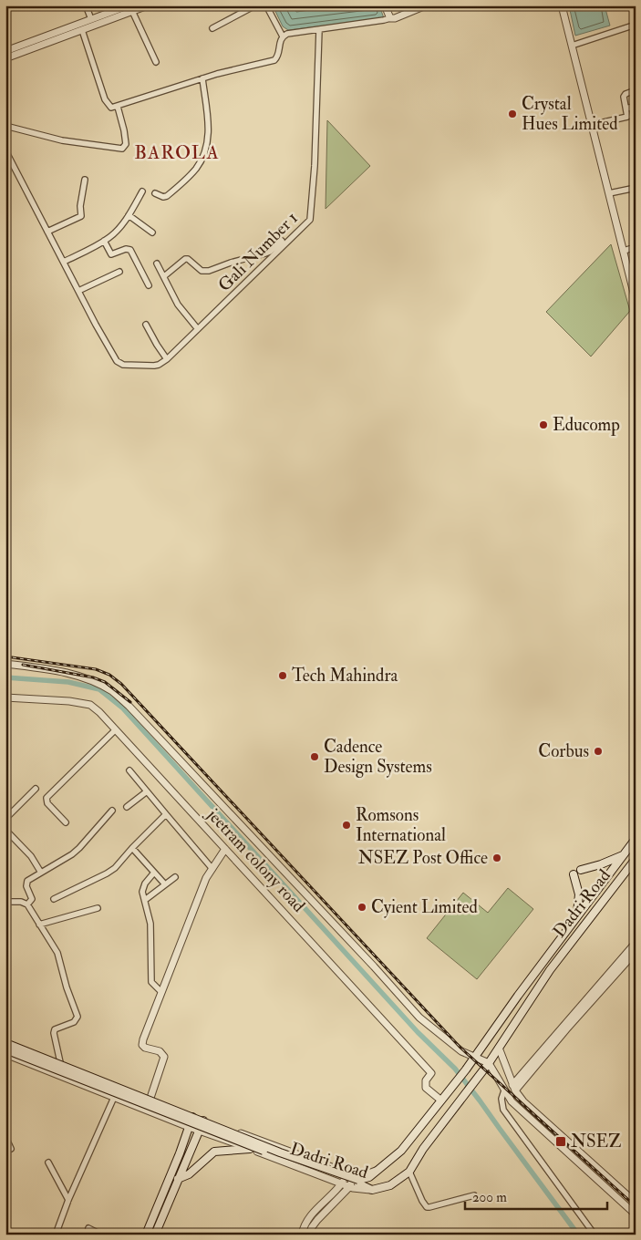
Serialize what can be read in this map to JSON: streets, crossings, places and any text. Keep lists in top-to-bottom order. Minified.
{"streets":{"main road":["Dadri Road"],"street":["Gali Number 1","jeetram colony road"]},"crossings":[["jeetram colony road","Dadri Road"]],"districts":["BAROLA"],"places":{"other":["Crystal Hues Limited","Educomp","Tech Mahindra","Corbus","Cadence Design Systems","Romsons International","NSEZ Post Office","Cyient Limited"],"transit":["NSEZ"]},"scale_bar":"200 m"}
